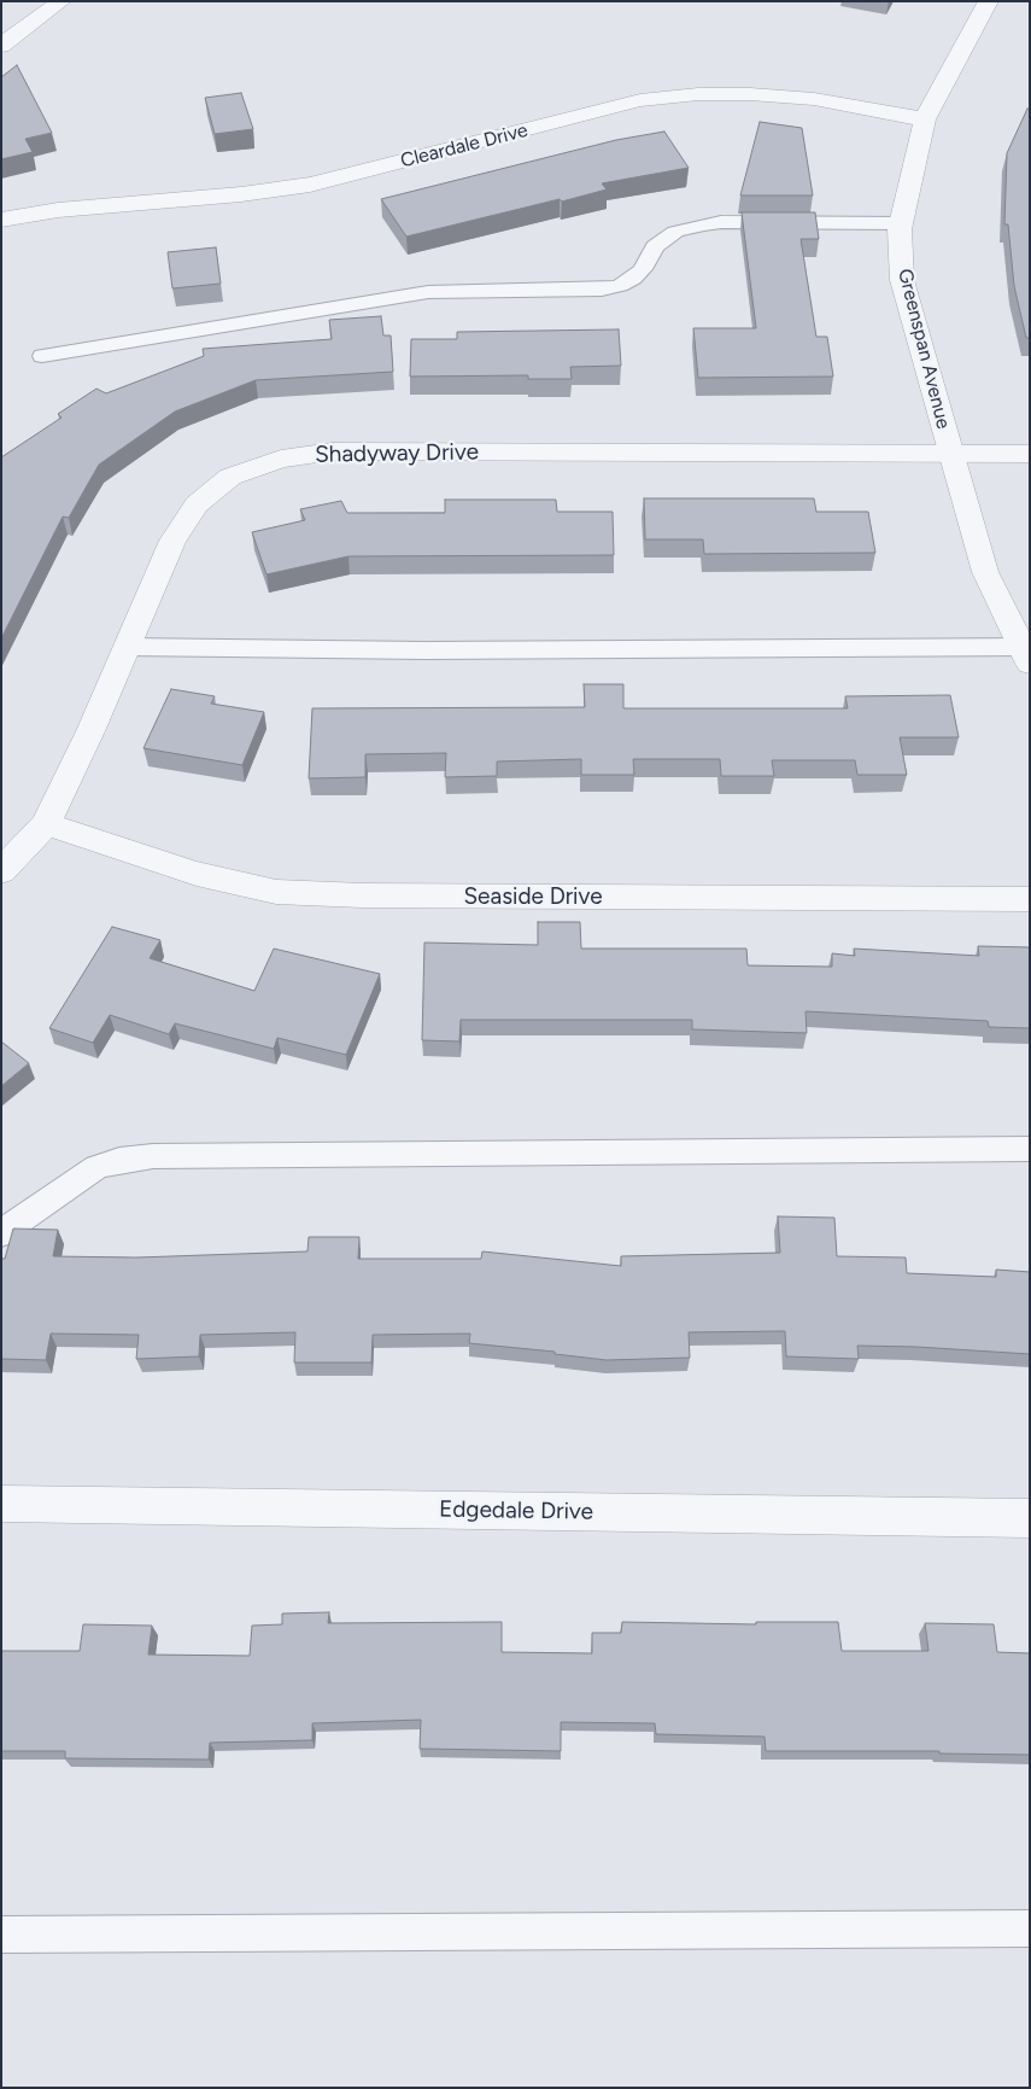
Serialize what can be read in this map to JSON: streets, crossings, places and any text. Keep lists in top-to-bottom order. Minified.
{"streets":{"street":["Cleardale Drive","Greenspan Avenue","Shadyway Drive","Seaside Drive","Edgedale Drive"]},"crossings":[["Cleardale Drive","Greenspan Avenue"],["Greenspan Avenue","Shadyway Drive"],["Shadyway Drive","Seaside Drive"]]}
